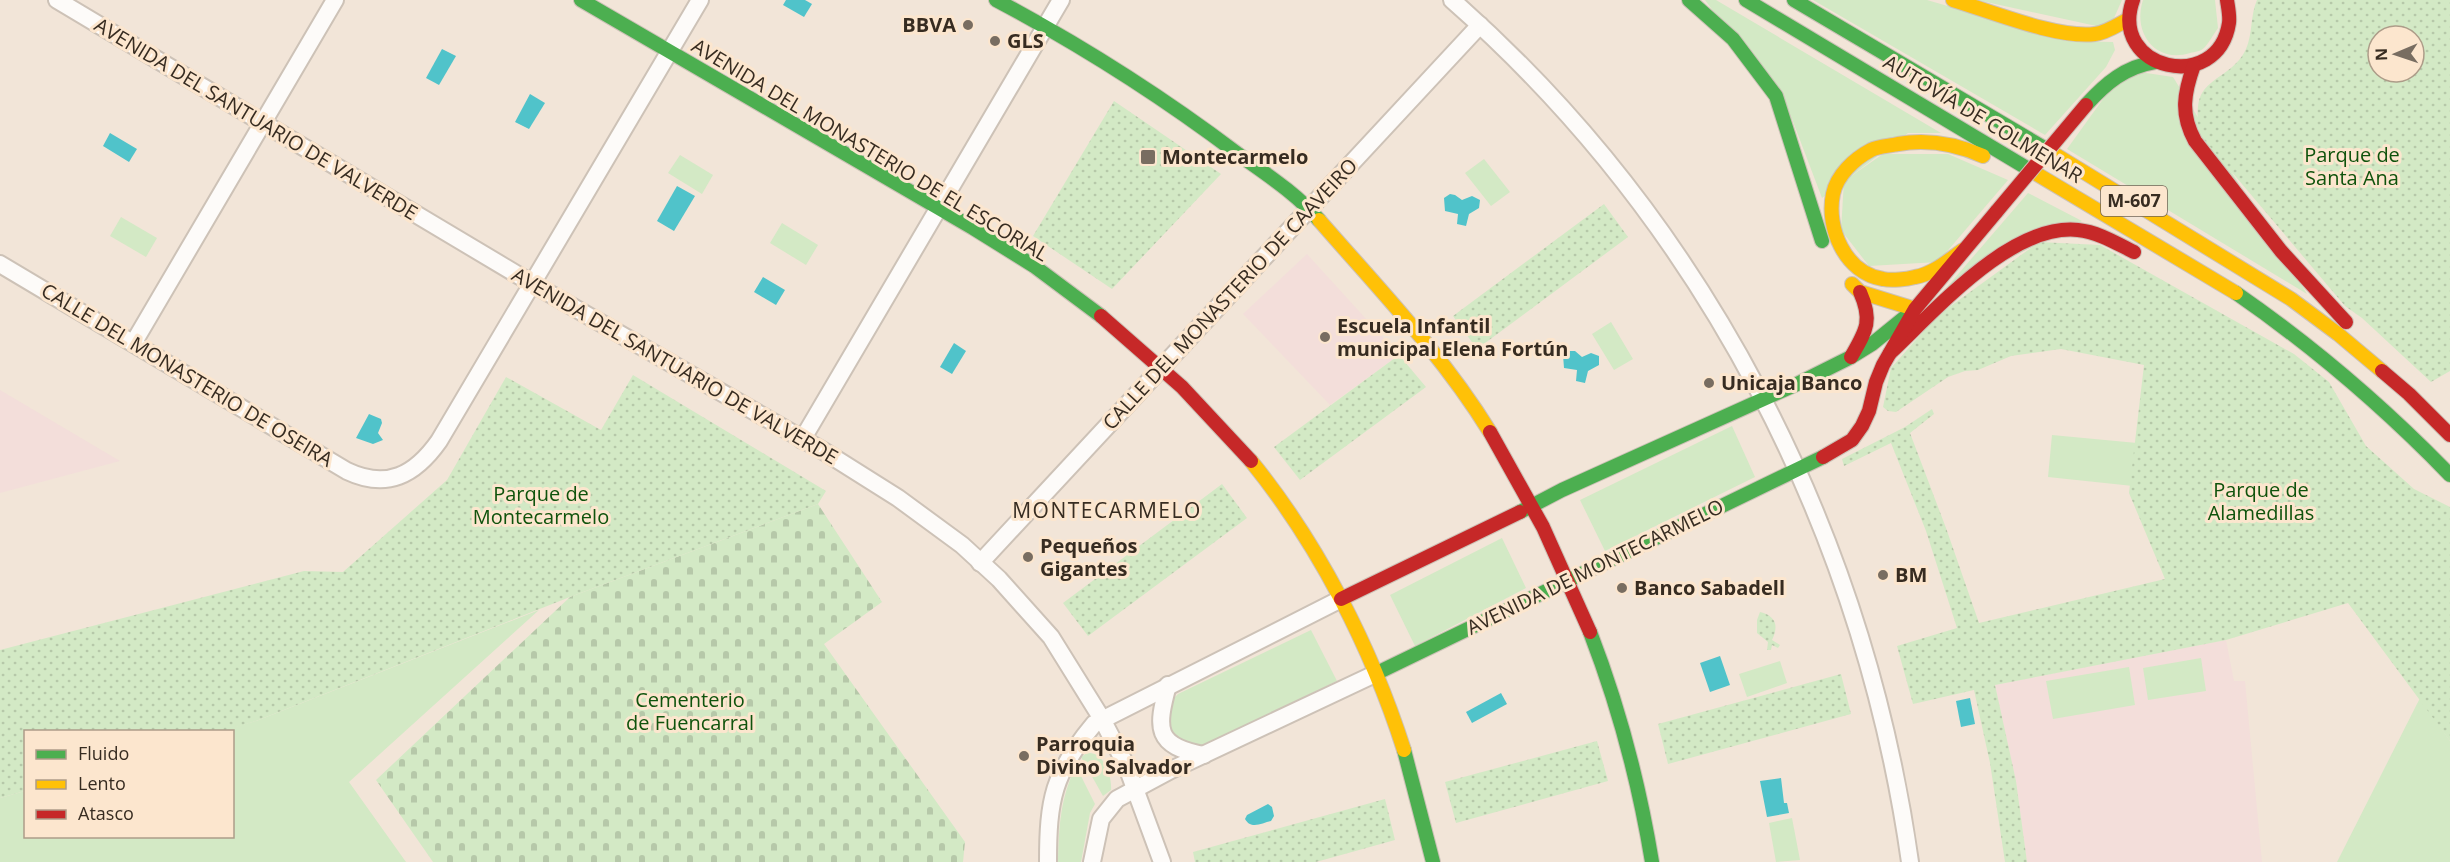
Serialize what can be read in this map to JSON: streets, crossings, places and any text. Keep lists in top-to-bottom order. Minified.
{"streets":{"main road":["AUTOVÍA DE COLMENAR","AVENIDA DEL MONASTERIO DE EL ESCORIAL","M-607","AVENIDA DE MONTECARMELO"],"street":["AVENIDA DEL SANTUARIO DE VALVERDE","CALLE DEL MONASTERIO DE CAAVEIRO","CALLE DEL MONASTERIO DE OSEIRA"]},"crossings":[["AVENIDA DEL SANTUARIO DE VALVERDE","CALLE DEL MONASTERIO DE CAAVEIRO"],["AVENIDA DEL SANTUARIO DE VALVERDE","CALLE DEL MONASTERIO DE OSEIRA"],["AVENIDA DEL SANTUARIO DE VALVERDE","AVENIDA DE MONTECARMELO"],["AVENIDA DEL MONASTERIO DE EL ESCORIAL","CALLE DEL MONASTERIO DE CAAVEIRO"],["AVENIDA DEL MONASTERIO DE EL ESCORIAL","AVENIDA DE MONTECARMELO"]],"districts":["MONTECARMELO"],"parks":["Parque de Santa Ana","Parque de Alamedillas","Parque de Montecarmelo","Cementerio de Fuencarral"],"places":{"other":["BBVA","GLS","Escuela Infantil municipal Elena Fortún","Unicaja Banco","Pequeños Gigantes","BM","Banco Sabadell","Parroquia Divino Salvador"],"transit":["Montecarmelo"]},"legend":["Fluido","Lento","Atasco"],"north":"left"}
